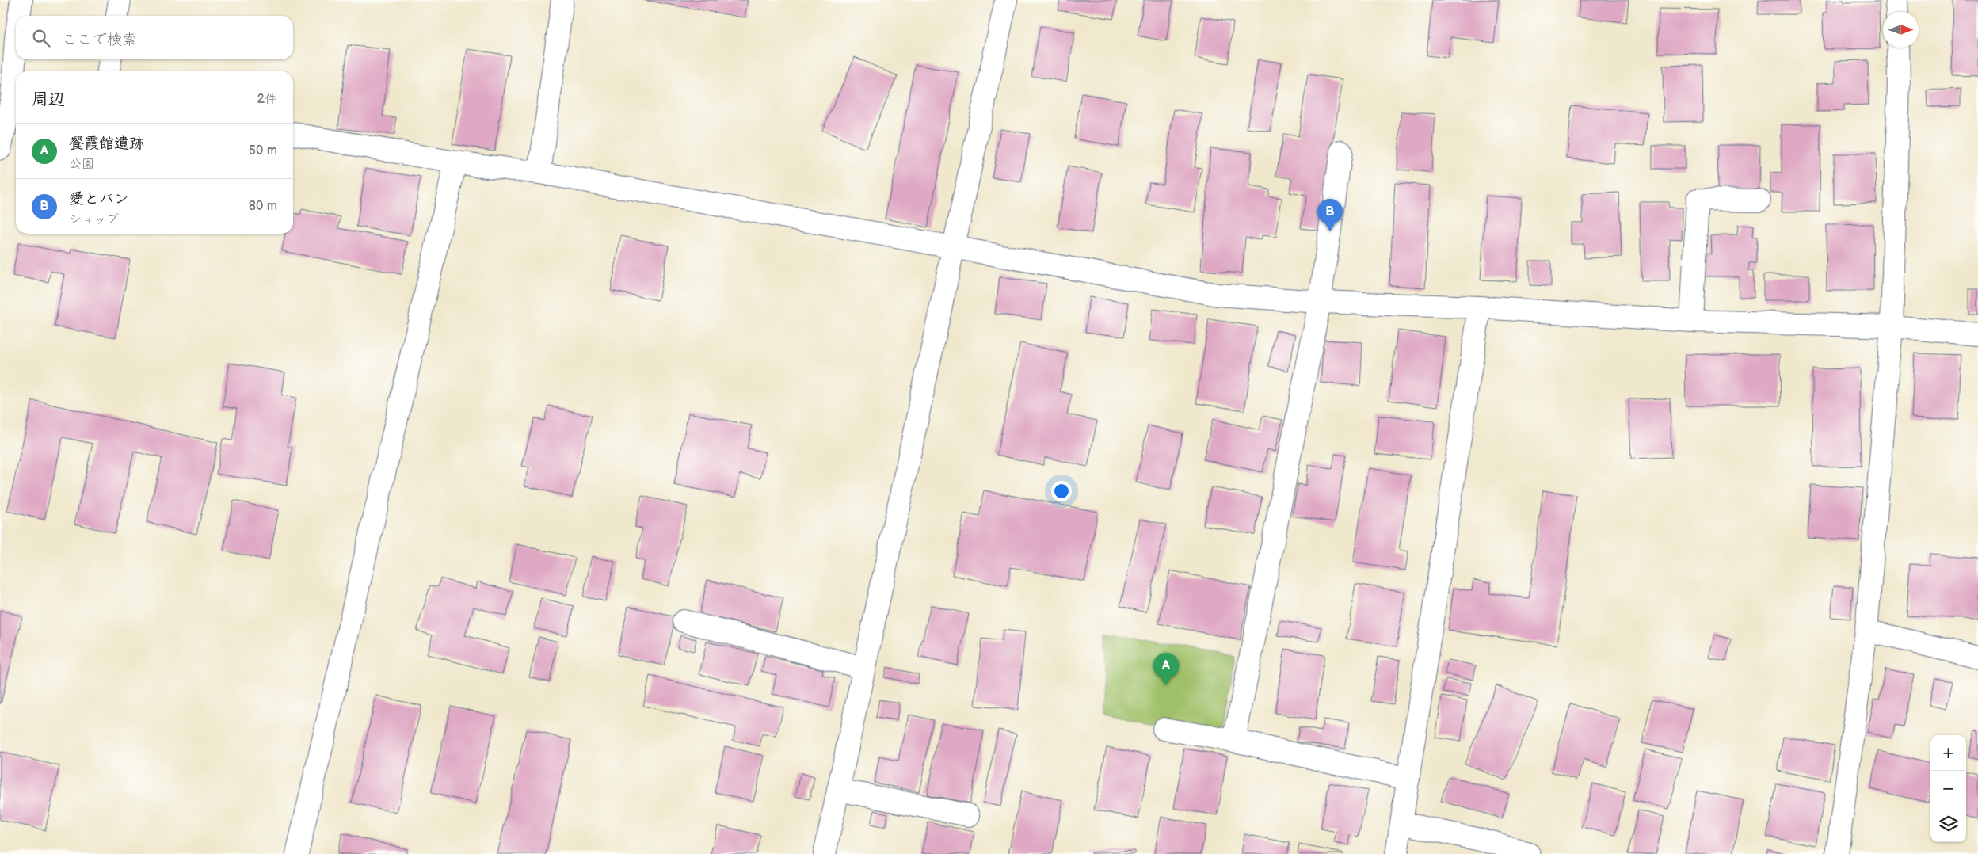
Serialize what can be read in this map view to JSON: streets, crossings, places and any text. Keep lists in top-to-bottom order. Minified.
{"north":"right","page":{"search":"ここで検索","heading":["周辺","2件"],"list":[{"mark":"A","name":"餐霞館遺跡","note":"公園","value":"50 m"},{"mark":"B","name":"愛とパン","note":"ショップ","value":"80 m"}],"pins":["B","A"],"map_buttons":["+","−"]}}
